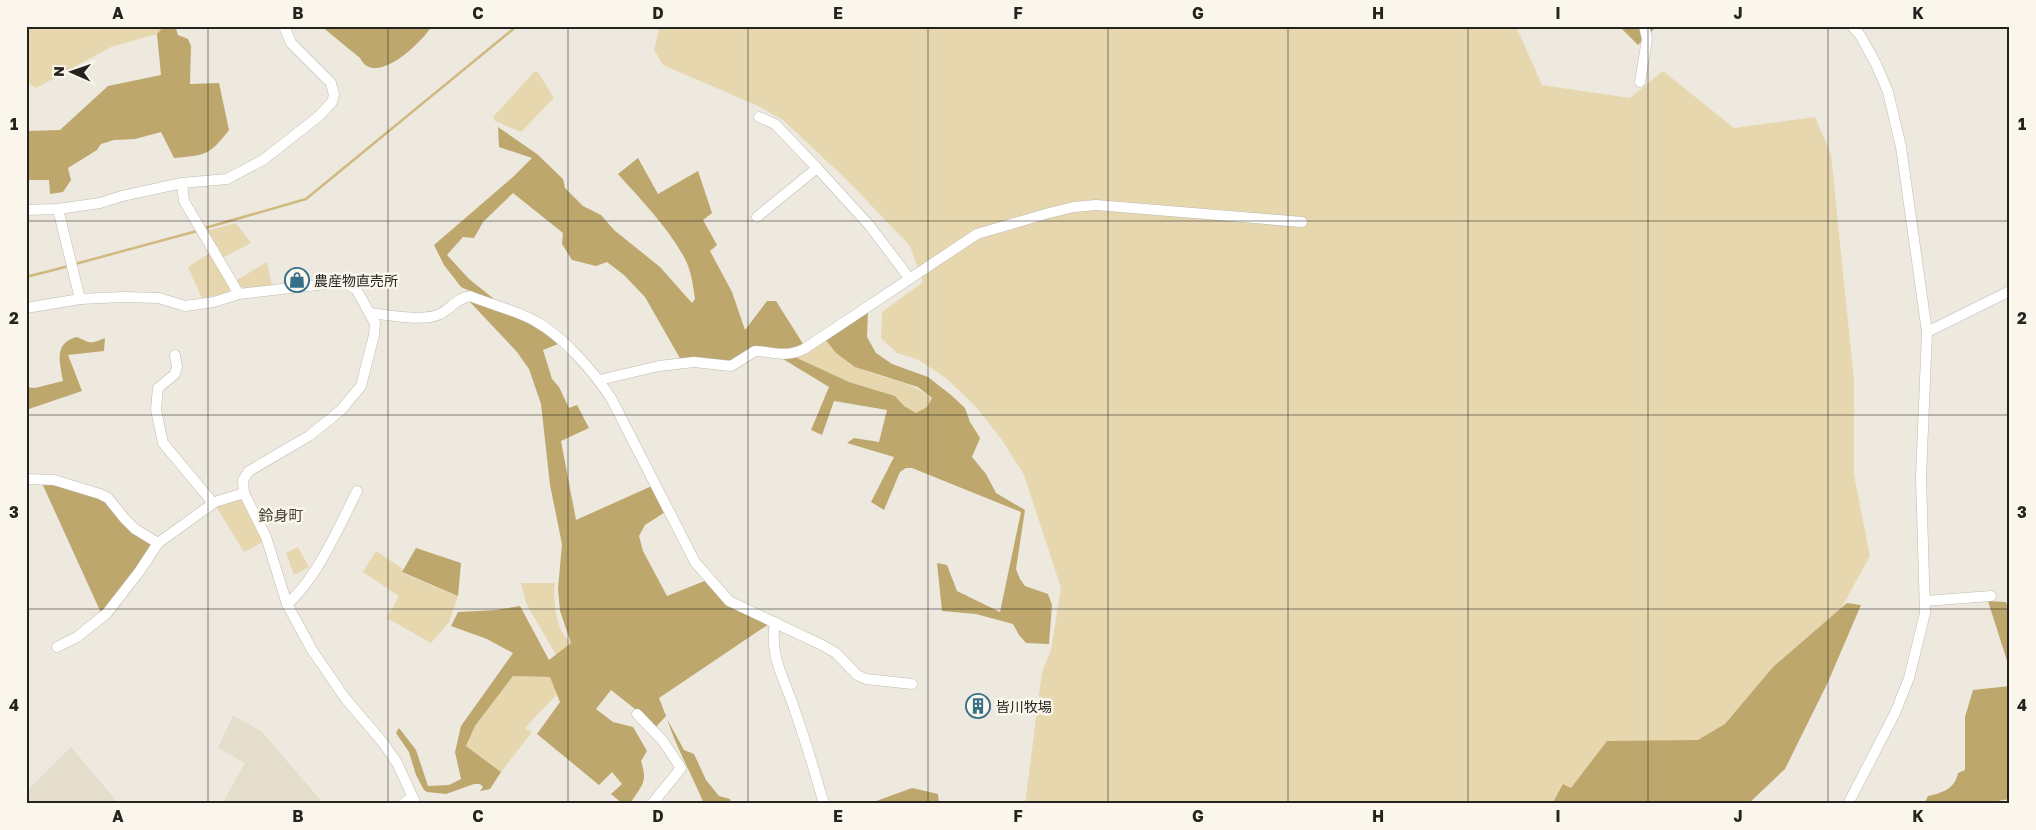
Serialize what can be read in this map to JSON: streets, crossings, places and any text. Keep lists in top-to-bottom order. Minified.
{"districts":["鈴身町"],"places":{"shop":["農産物直売所"],"building":["皆川牧場"]},"north":"left","grid":{"columns":["A","B","C","D","E","F","G","H","I","J","K"],"rows":["1","2","3","4"]}}
